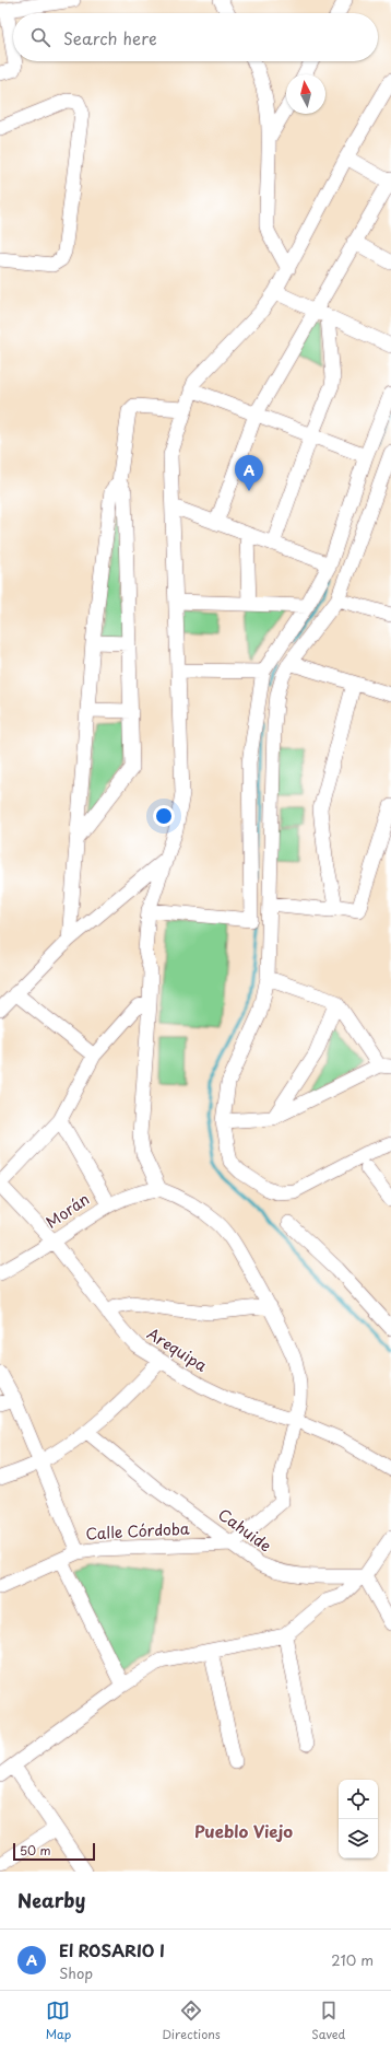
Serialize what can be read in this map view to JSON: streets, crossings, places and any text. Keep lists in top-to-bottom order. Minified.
{"streets":{"street":["Morán","Arequipa","Cahuide","Calle Córdoba"]},"crossings":[["Morán","Arequipa"],["Cahuide","Calle Córdoba"]],"districts":["Pueblo Viejo"],"scale_bar":"50 m","north":"top","page":{"search":"Search here","pins":"A","scale":"50 m","heading":"Nearby","list":[{"mark":"A","name":"El ROSARIO I","note":"Shop","value":"210 m"}],"nav":["Map","Directions","Saved"]}}
